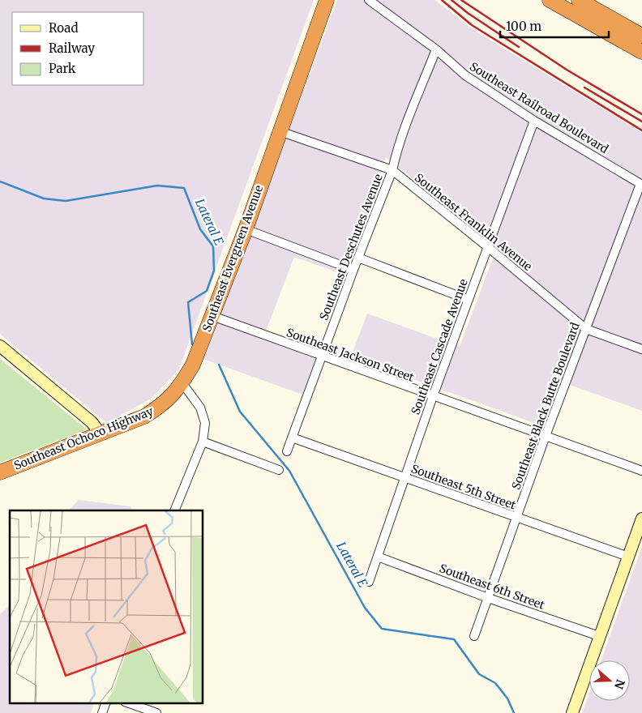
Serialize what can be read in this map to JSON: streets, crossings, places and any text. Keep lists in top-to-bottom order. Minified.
{"streets":{"highway":["Southeast Evergreen Avenue","Southeast Ochoco Highway"],"street":["Southeast Railroad Boulevard","Southeast Franklin Avenue","Southeast Deschutes Avenue","Southeast Cascade Avenue","Southeast Jackson Street","Southeast Black Butte Boulevard","Southeast 5th Street","Southeast 6th Street"]},"crossings":[["Southeast Railroad Boulevard","Southeast Deschutes Avenue"],["Southeast Railroad Boulevard","Southeast Cascade Avenue"],["Southeast Railroad Boulevard","Southeast Black Butte Boulevard"],["Southeast Franklin Avenue","Southeast Deschutes Avenue"],["Southeast Franklin Avenue","Southeast Evergreen Avenue"],["Southeast Franklin Avenue","Southeast Cascade Avenue"],["Southeast Franklin Avenue","Southeast Black Butte Boulevard"],["Southeast Deschutes Avenue","Southeast Jackson Street"],["Southeast Deschutes Avenue","Southeast 5th Street"],["Southeast Evergreen Avenue","Southeast Jackson Street"],["Southeast Evergreen Avenue","Southeast Ochoco Highway"],["Southeast Cascade Avenue","Southeast Jackson Street"],["Southeast Cascade Avenue","Southeast 5th Street"],["Southeast Cascade Avenue","Southeast 6th Street"],["Southeast Jackson Street","Southeast Black Butte Boulevard"],["Southeast Black Butte Boulevard","Southeast 5th Street"],["Southeast Black Butte Boulevard","Southeast 6th Street"]],"water":["Lateral E"],"legend":["Road","Railway","Park"],"scale_bar":"100 m","north":"right"}
